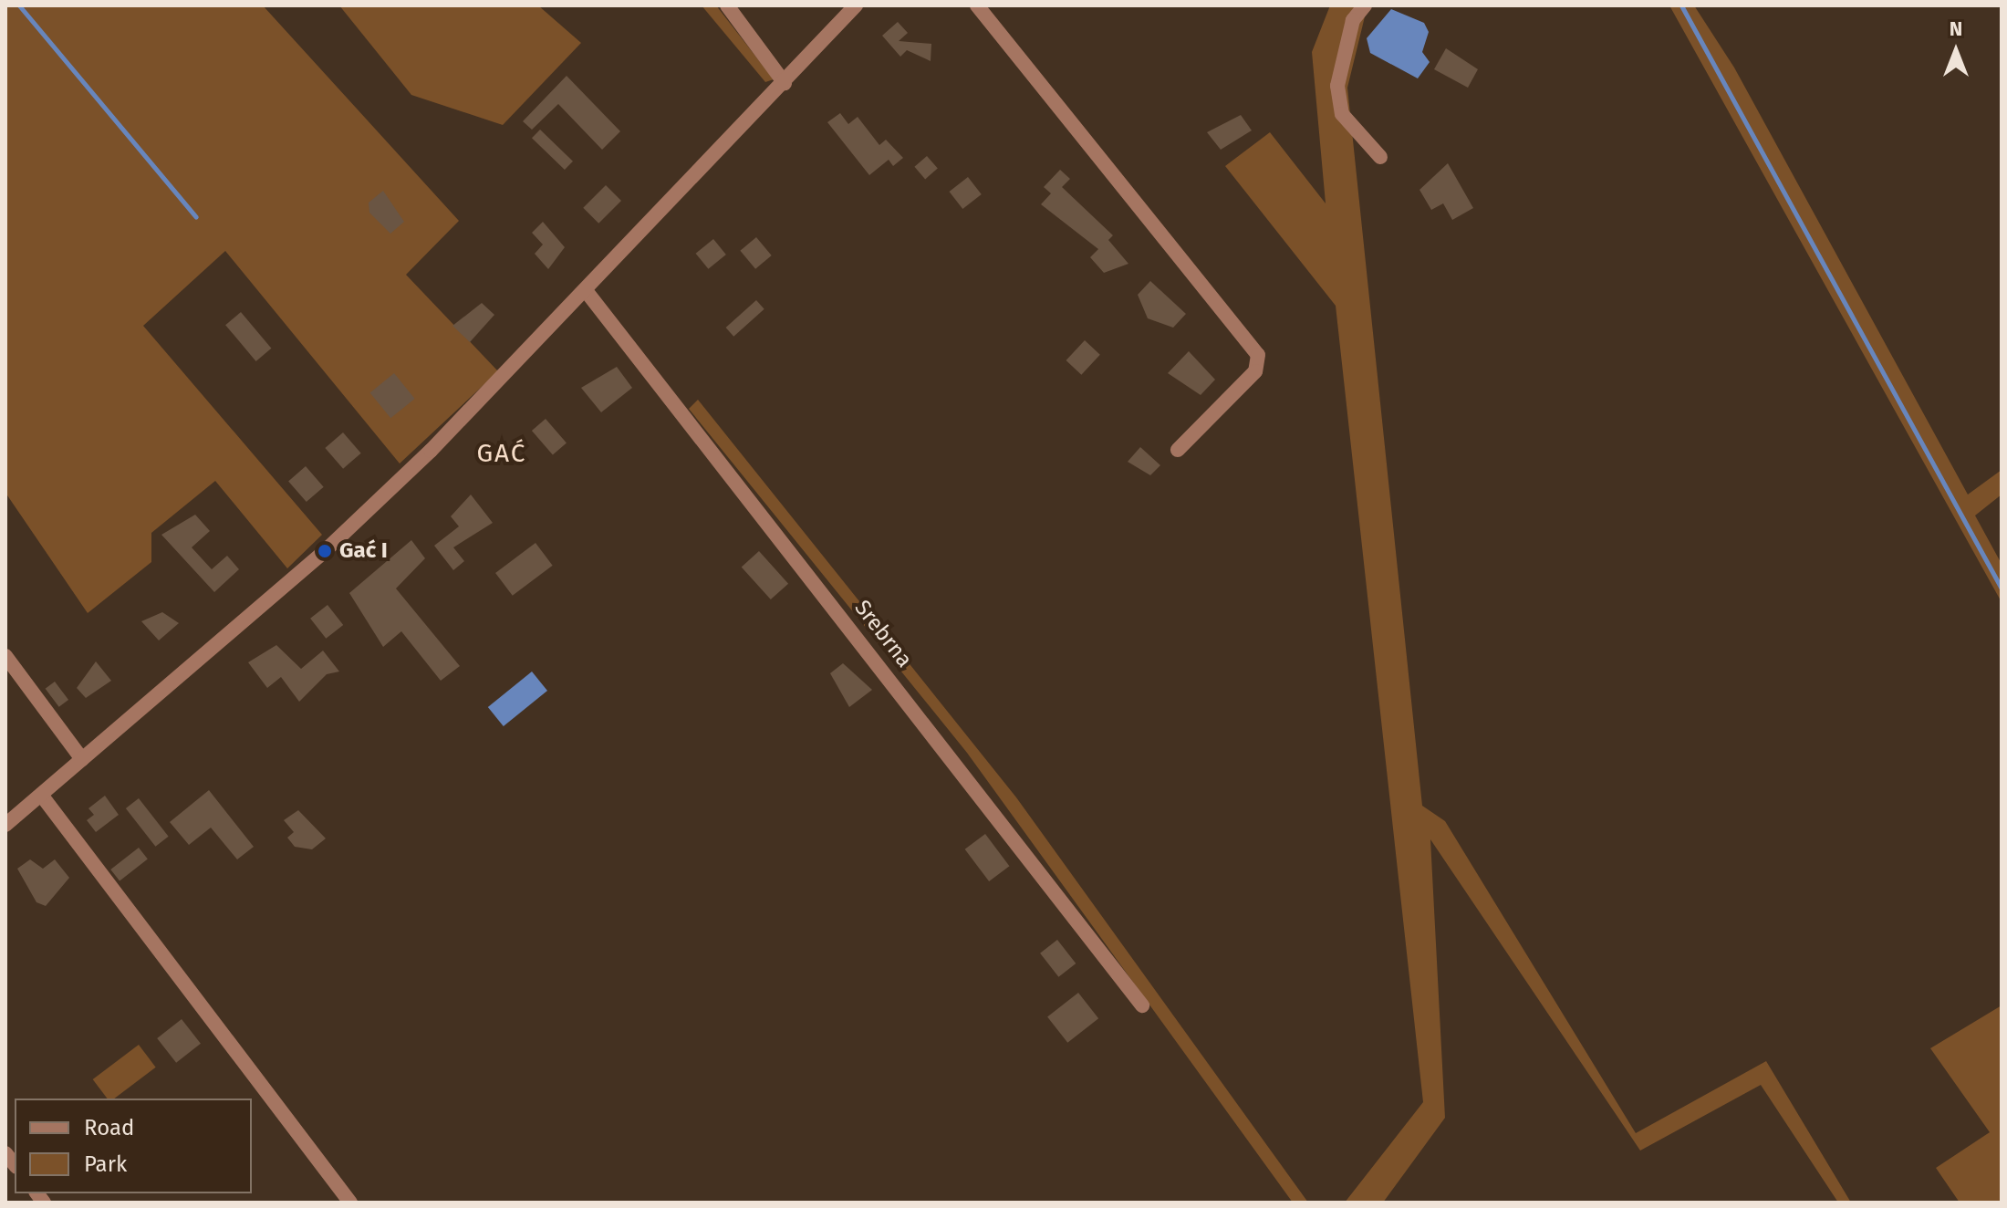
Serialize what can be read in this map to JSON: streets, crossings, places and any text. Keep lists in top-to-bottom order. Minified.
{"streets":{"street":["Srebrna"]},"districts":["GAĆ"],"places":["Gać I"],"legend":["Road","Park"],"north":"top"}
